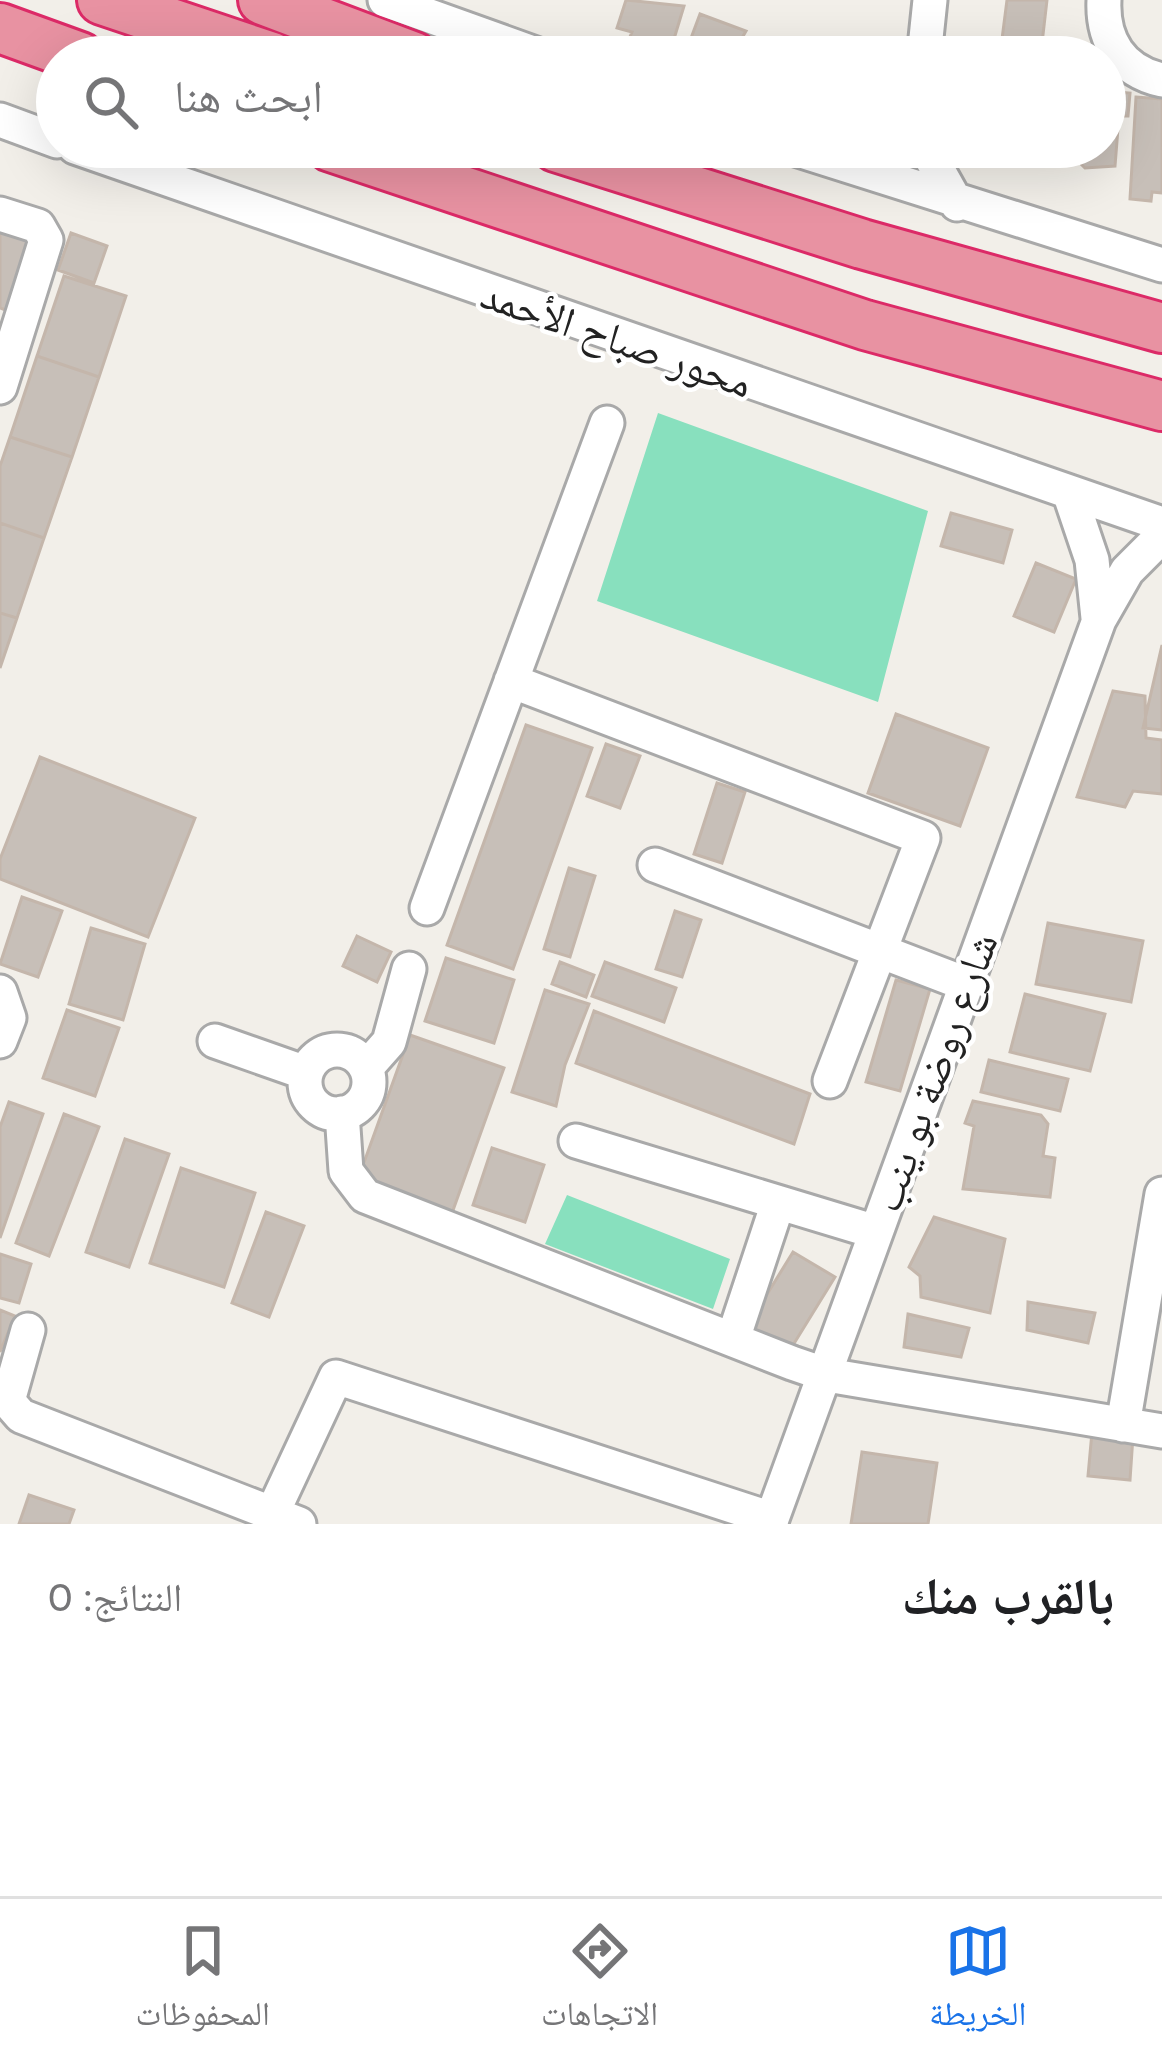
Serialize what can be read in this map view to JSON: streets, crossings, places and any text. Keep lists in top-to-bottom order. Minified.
{"streets":{"highway":["محور صباح الأحمد"],"street":["شارع روضة بو ينب"]},"crossings":[["محور صباح الأحمد","شارع روضة بو ينب"]],"page":{"search":"ابحث هنا","heading":["بالقرب منك","النتائج: 0"],"nav":["الخريطة","الاتجاهات","المحفوظات"]}}
